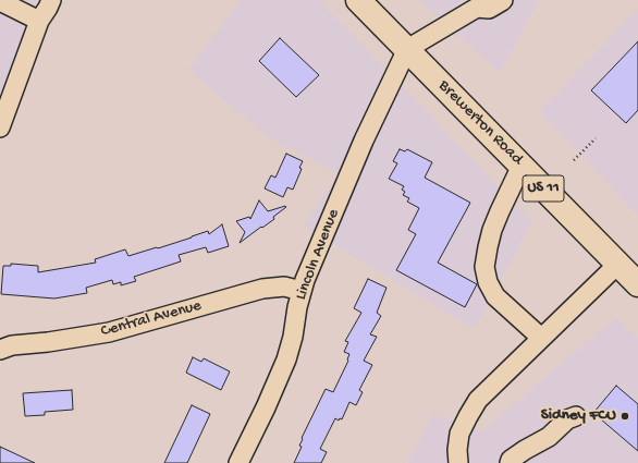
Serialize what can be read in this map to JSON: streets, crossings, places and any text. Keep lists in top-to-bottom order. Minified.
{"streets":{"main road":["Brewerton Road","US 11"],"street":["Lincoln Avenue","Central Avenue"]},"crossings":[["Brewerton Road","Lincoln Avenue"],["Lincoln Avenue","Central Avenue"]],"places":["Sidney FCU"]}
